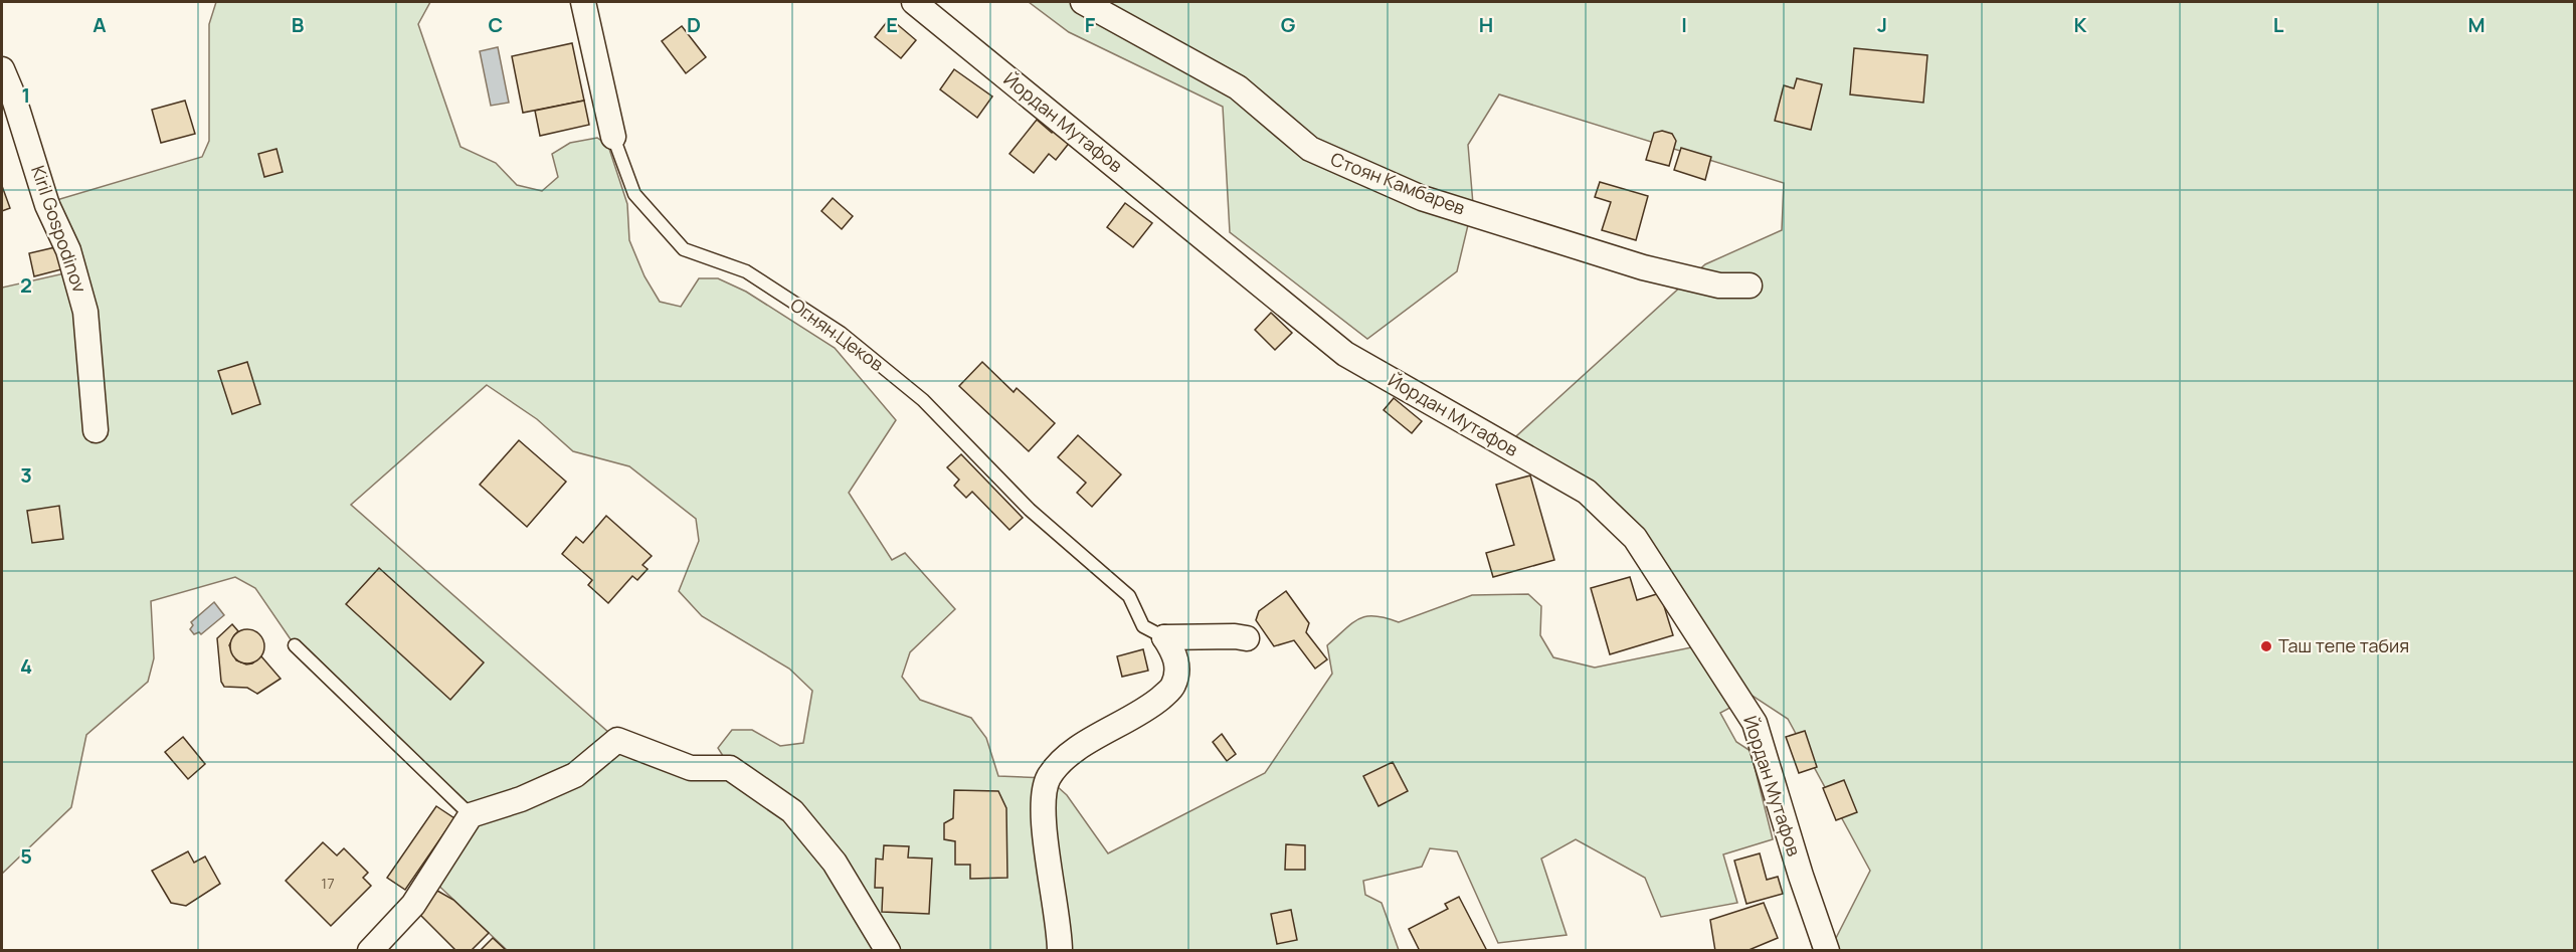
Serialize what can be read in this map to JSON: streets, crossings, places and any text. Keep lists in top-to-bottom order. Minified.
{"streets":{"street":["Йордан Мутафов","Стоян Камбарев","Kiril Gospodinov","Огнян Цеков"]},"places":["Таш тепе табия"],"house_numbers":["17"],"grid":{"columns":["A","B","C","D","E","F","G","H","I","J","K","L","M"],"rows":["1","2","3","4","5"]}}
